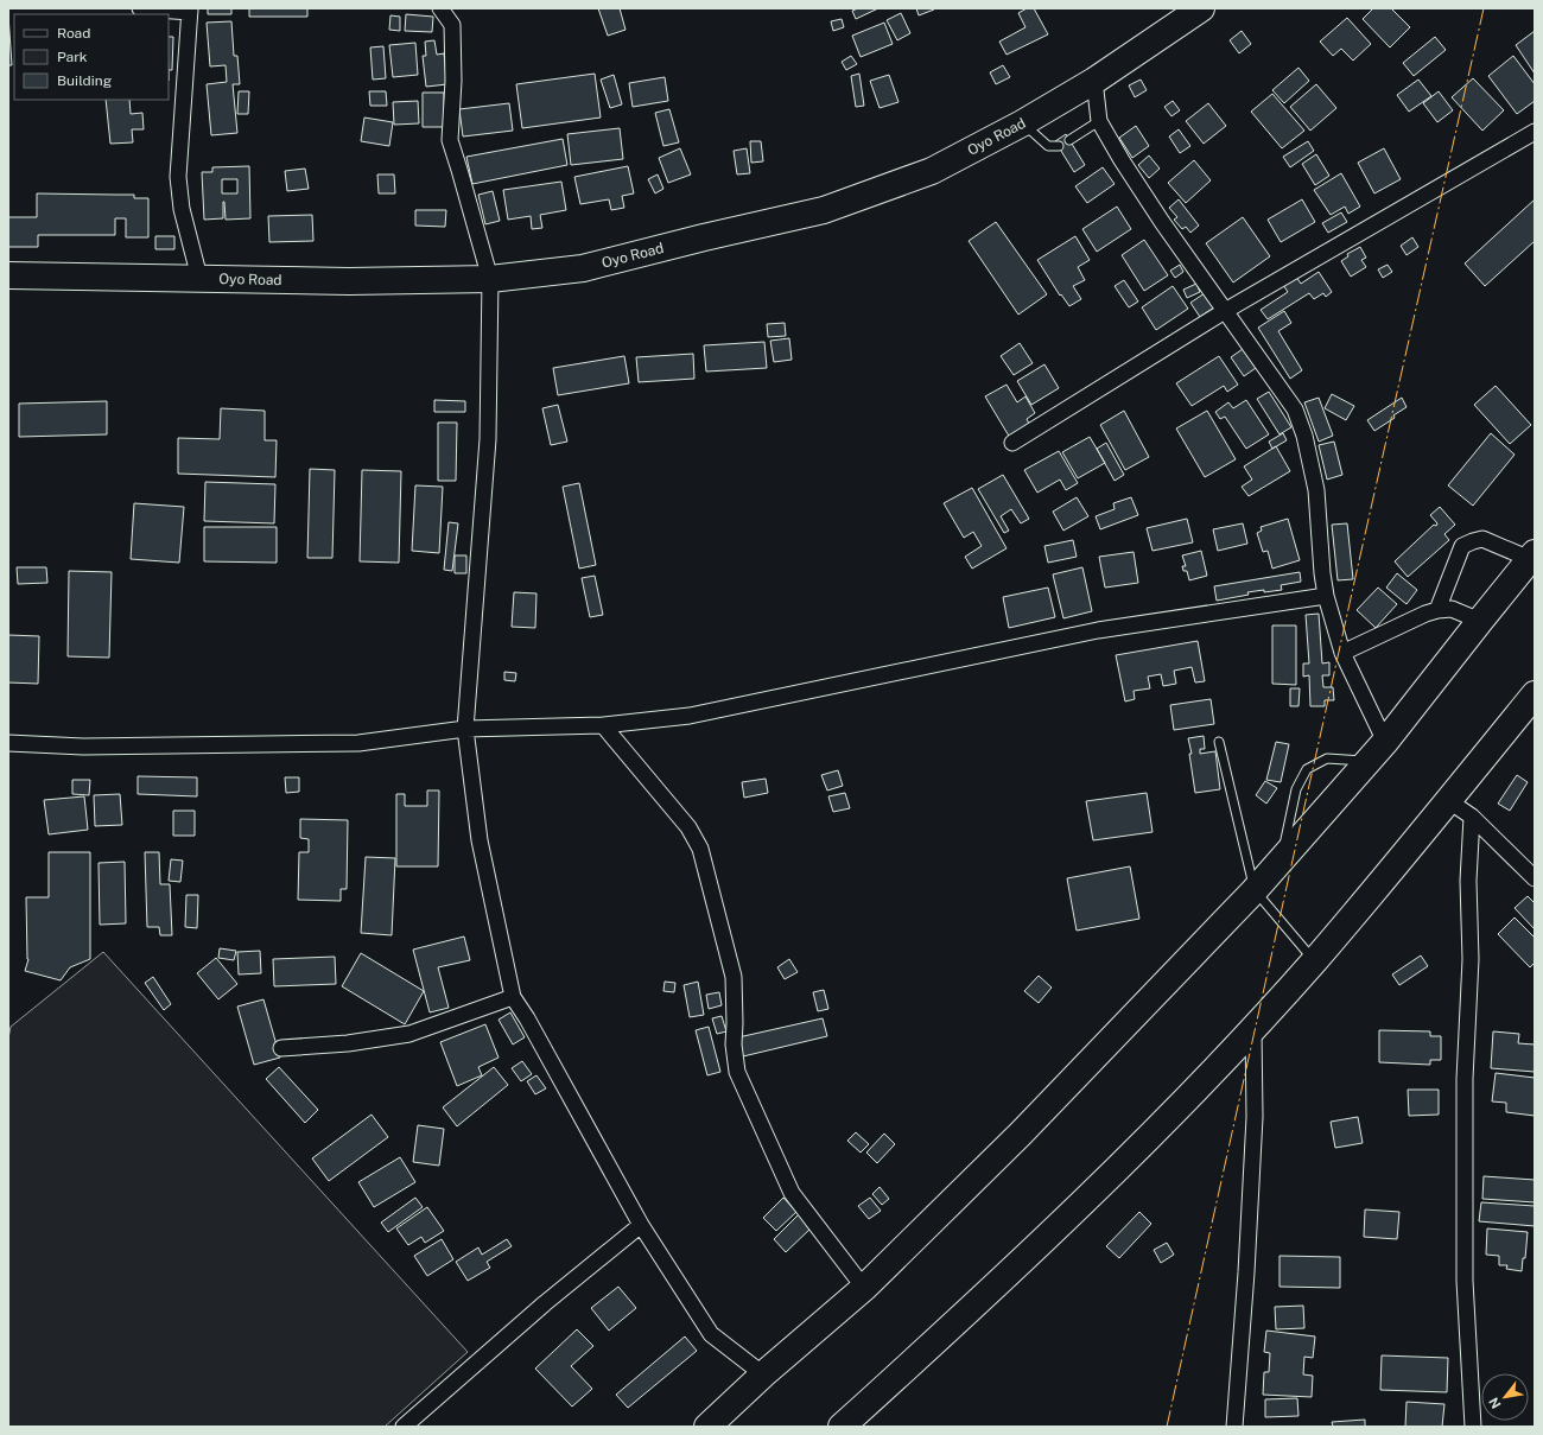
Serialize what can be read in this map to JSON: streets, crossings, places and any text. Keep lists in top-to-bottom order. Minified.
{"streets":{"highway":["Oyo Road"]},"legend":["Road","Park","Building"],"north":"bottom left"}
